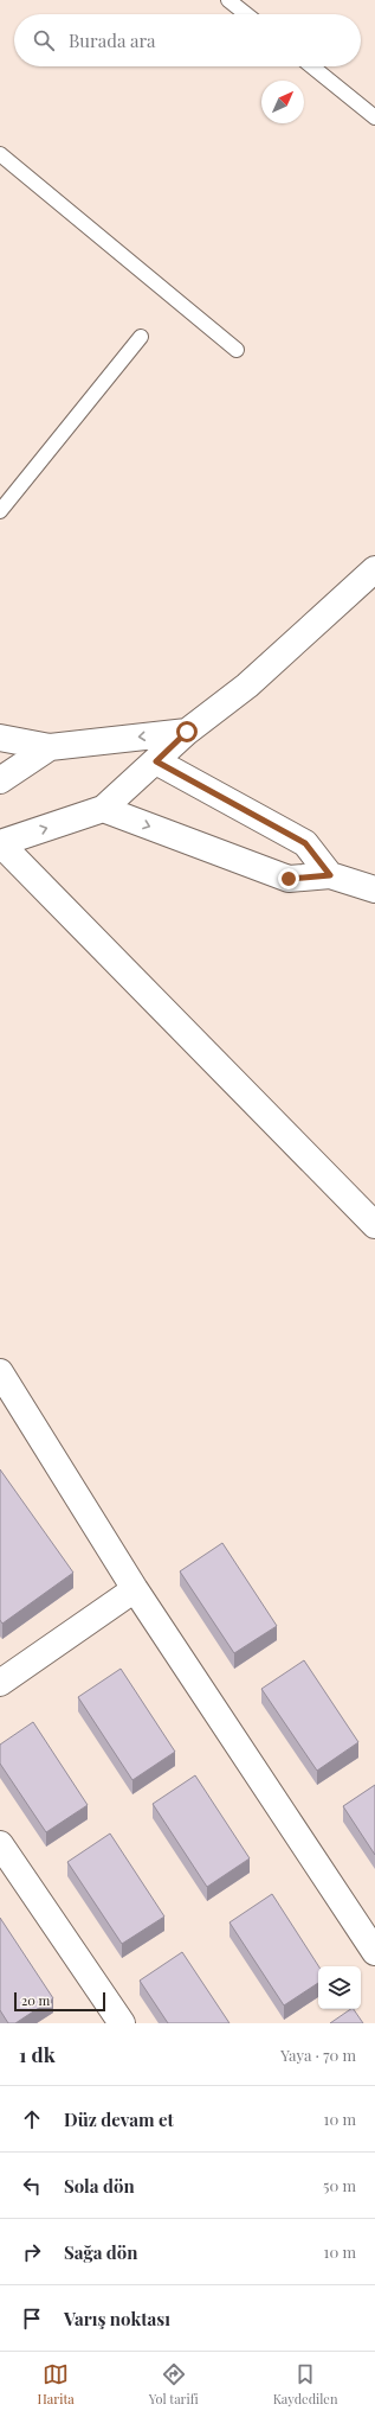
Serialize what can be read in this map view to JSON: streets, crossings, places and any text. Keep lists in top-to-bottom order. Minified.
{"scale_bar":"20 m","north":"top right","page":{"search":"Burada ara","scale":"20 m","heading":["1 dk","Yaya · 70 m"],"list":[["Düz devam et","10 m"],["Sola dön","50 m"],["Sağa dön","10 m"],"Varış noktası"],"nav":["Harita","Yol tarifi","Kaydedilen"]}}
